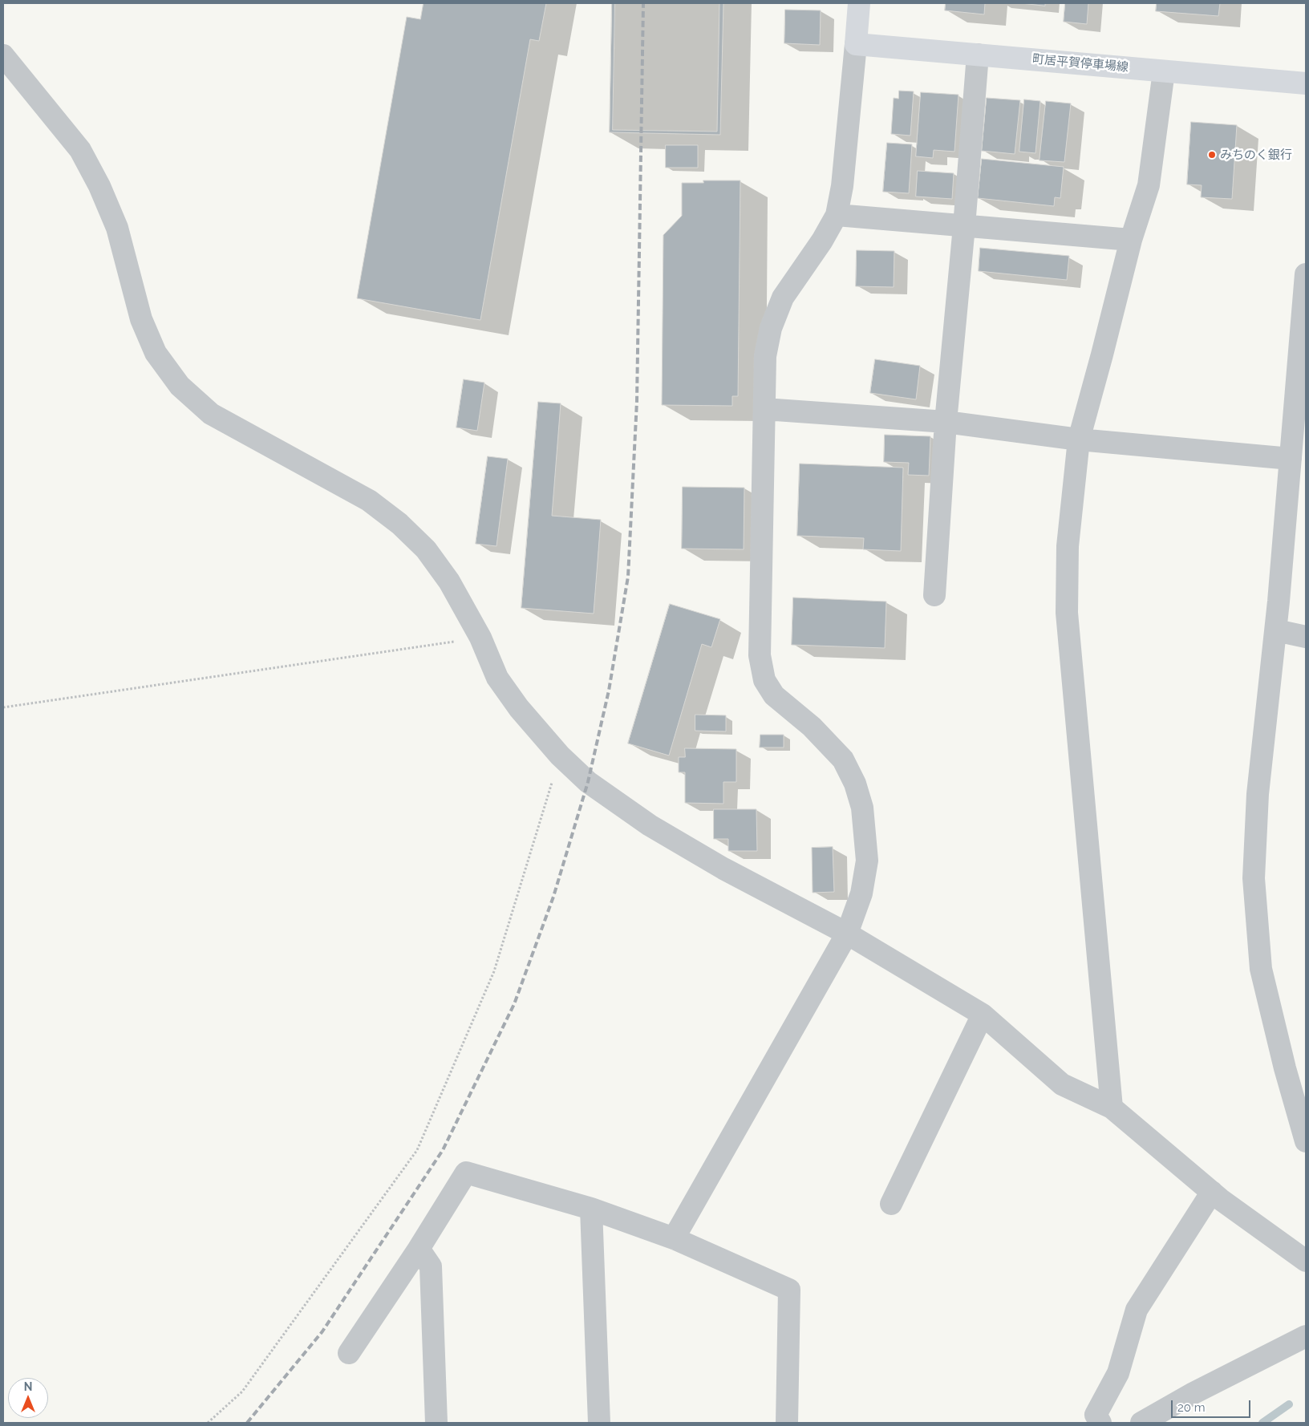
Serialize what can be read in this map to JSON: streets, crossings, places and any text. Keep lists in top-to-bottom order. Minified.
{"streets":{"main road":["町居平賀停車場線"]},"places":["みちのく銀行"],"scale_bar":"20 m","north":"top"}
